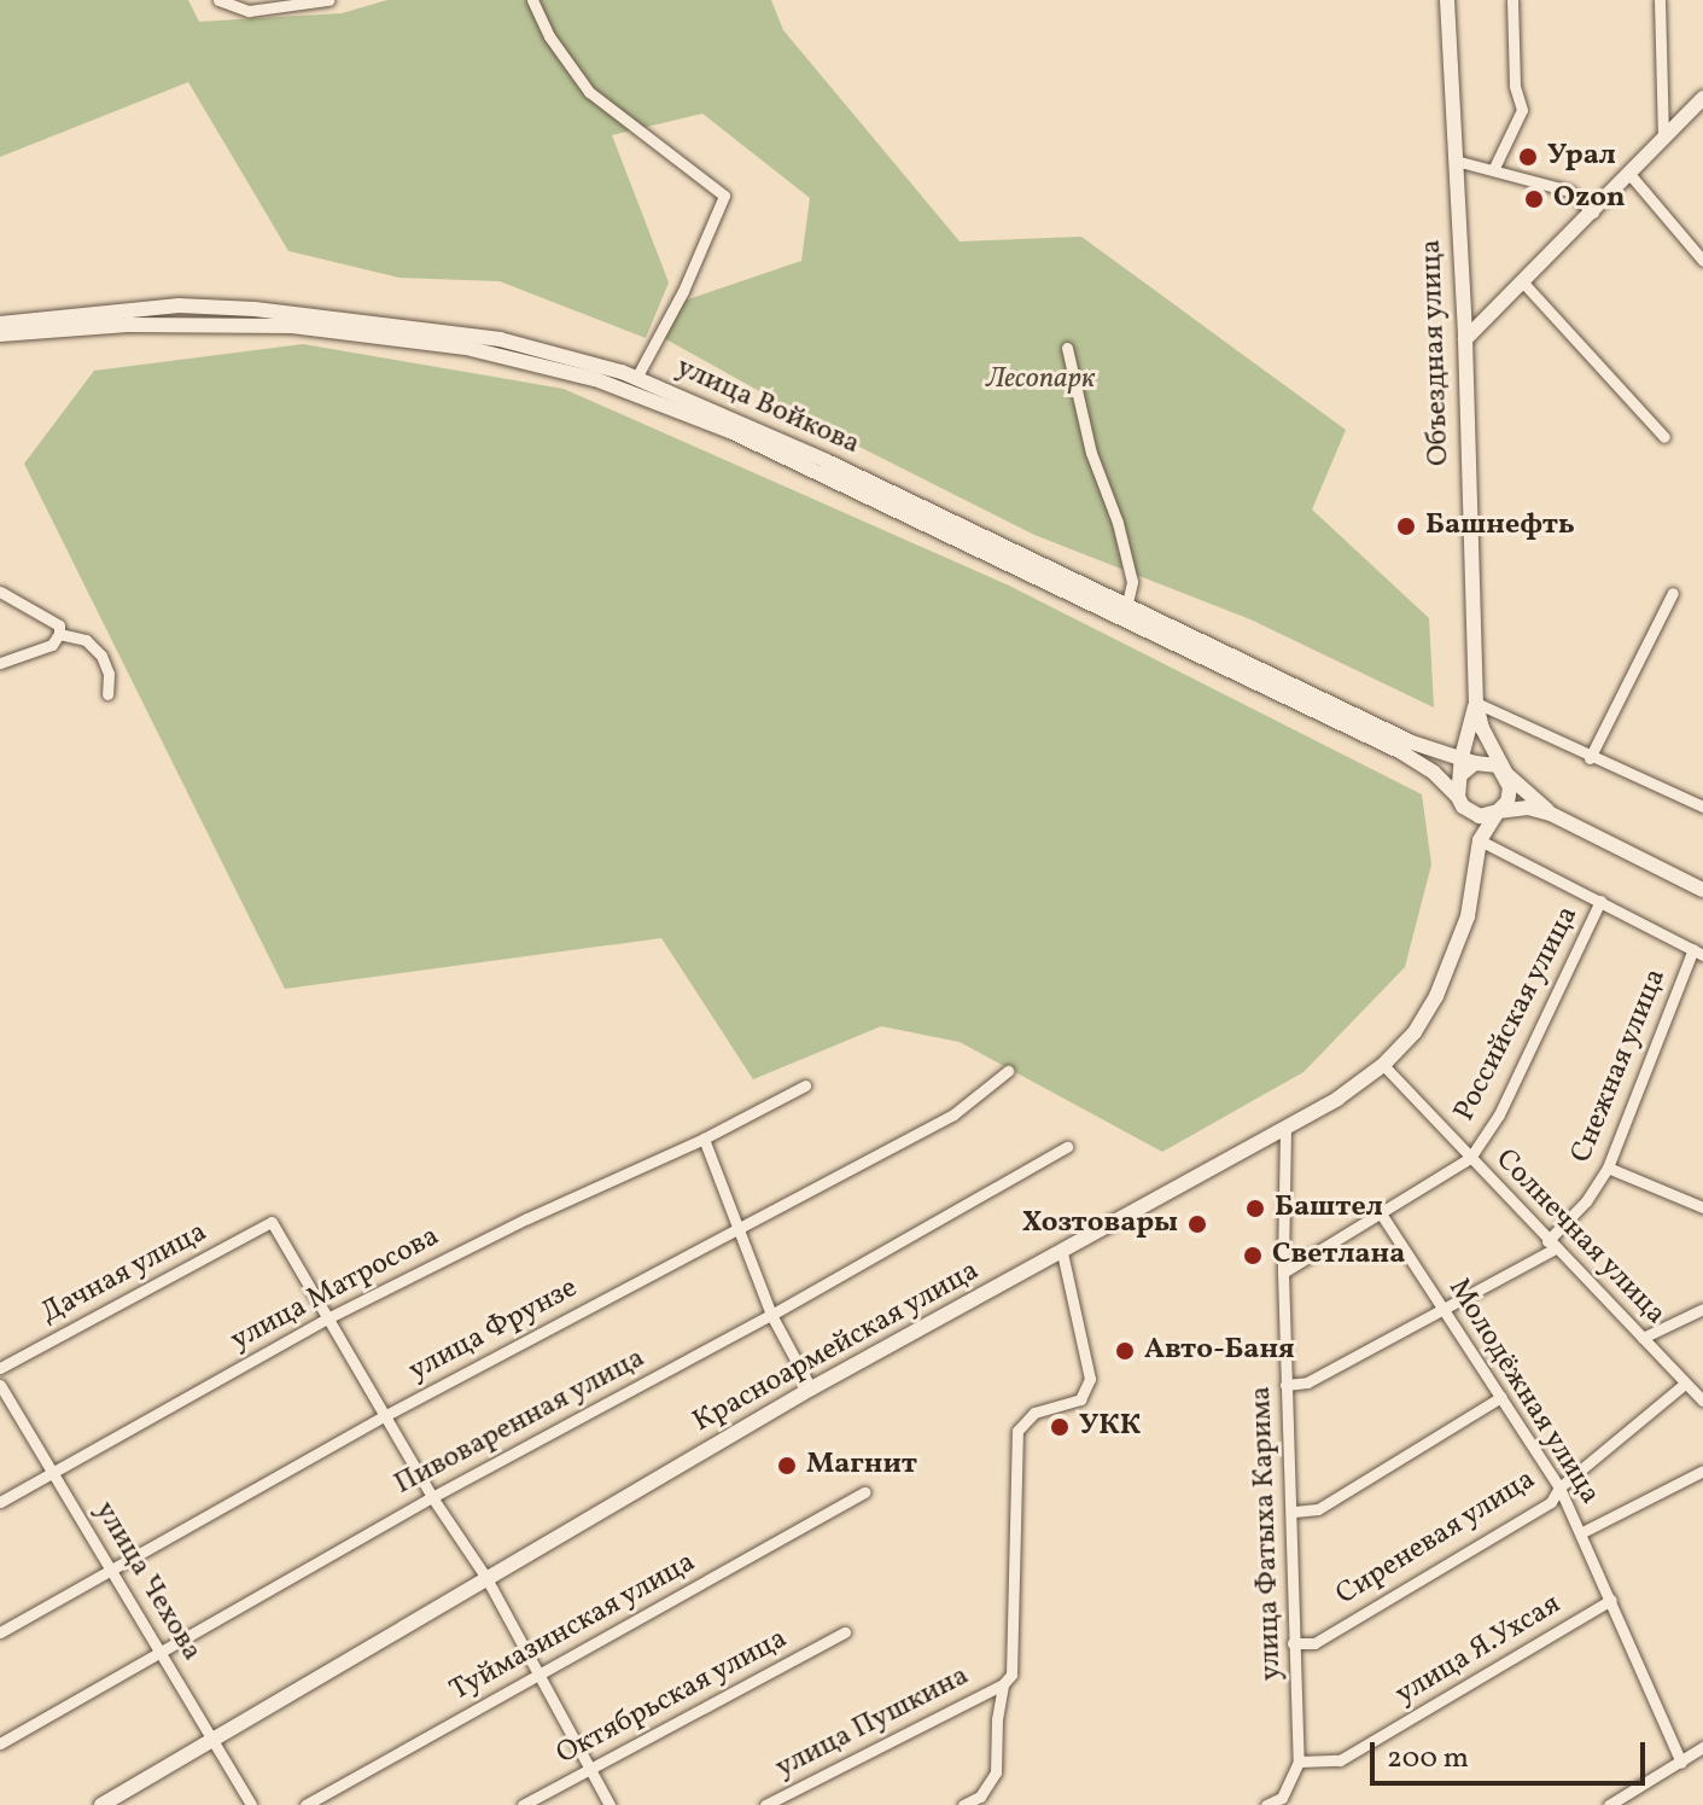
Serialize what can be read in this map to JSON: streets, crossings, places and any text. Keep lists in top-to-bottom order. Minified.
{"streets":{"main road":["Объездная улица","улица Войкова","Красноармейская улица"],"street":["Российская улица","Снежная улица","Солнечная улица","Дачная улица","улица Матросова","улица Фрунзе","Молодёжная улица","Пивоваренная улица","улица Фатыха Карима","Сиреневая улица","улица Чехова","Туймазинская улица","улица Я.Ухсая","Октябрьская улица","улица Пушкина"]},"crossings":[["Российская улица","Солнечная улица"],["Российская улица","Молодёжная улица"],["Российская улица","улица Фатыха Карима"],["Снежная улица","Солнечная улица"],["Снежная улица","Молодёжная улица"],["Снежная улица","улица Фатыха Карима"],["Солнечная улица","Красноармейская улица"],["Солнечная улица","Сиреневая улица"],["Дачная улица","улица Матросова"],["улица Матросова","улица Чехова"],["улица Фрунзе","улица Чехова"],["Красноармейская улица","улица Фатыха Карима"],["Красноармейская улица","улица Чехова"],["Молодёжная улица","Сиреневая улица"],["Молодёжная улица","улица Я.Ухсая"],["Пивоваренная улица","улица Чехова"],["улица Фатыха Карима","Сиреневая улица"],["улица Фатыха Карима","улица Я.Ухсая"]],"parks":["Лесопарк"],"places":["Урал","Ozon","Башнефть","Баштел","Хозтовары","Светлана","Авто-Баня","УКК","Магнит"],"scale_bar":"200 m"}
